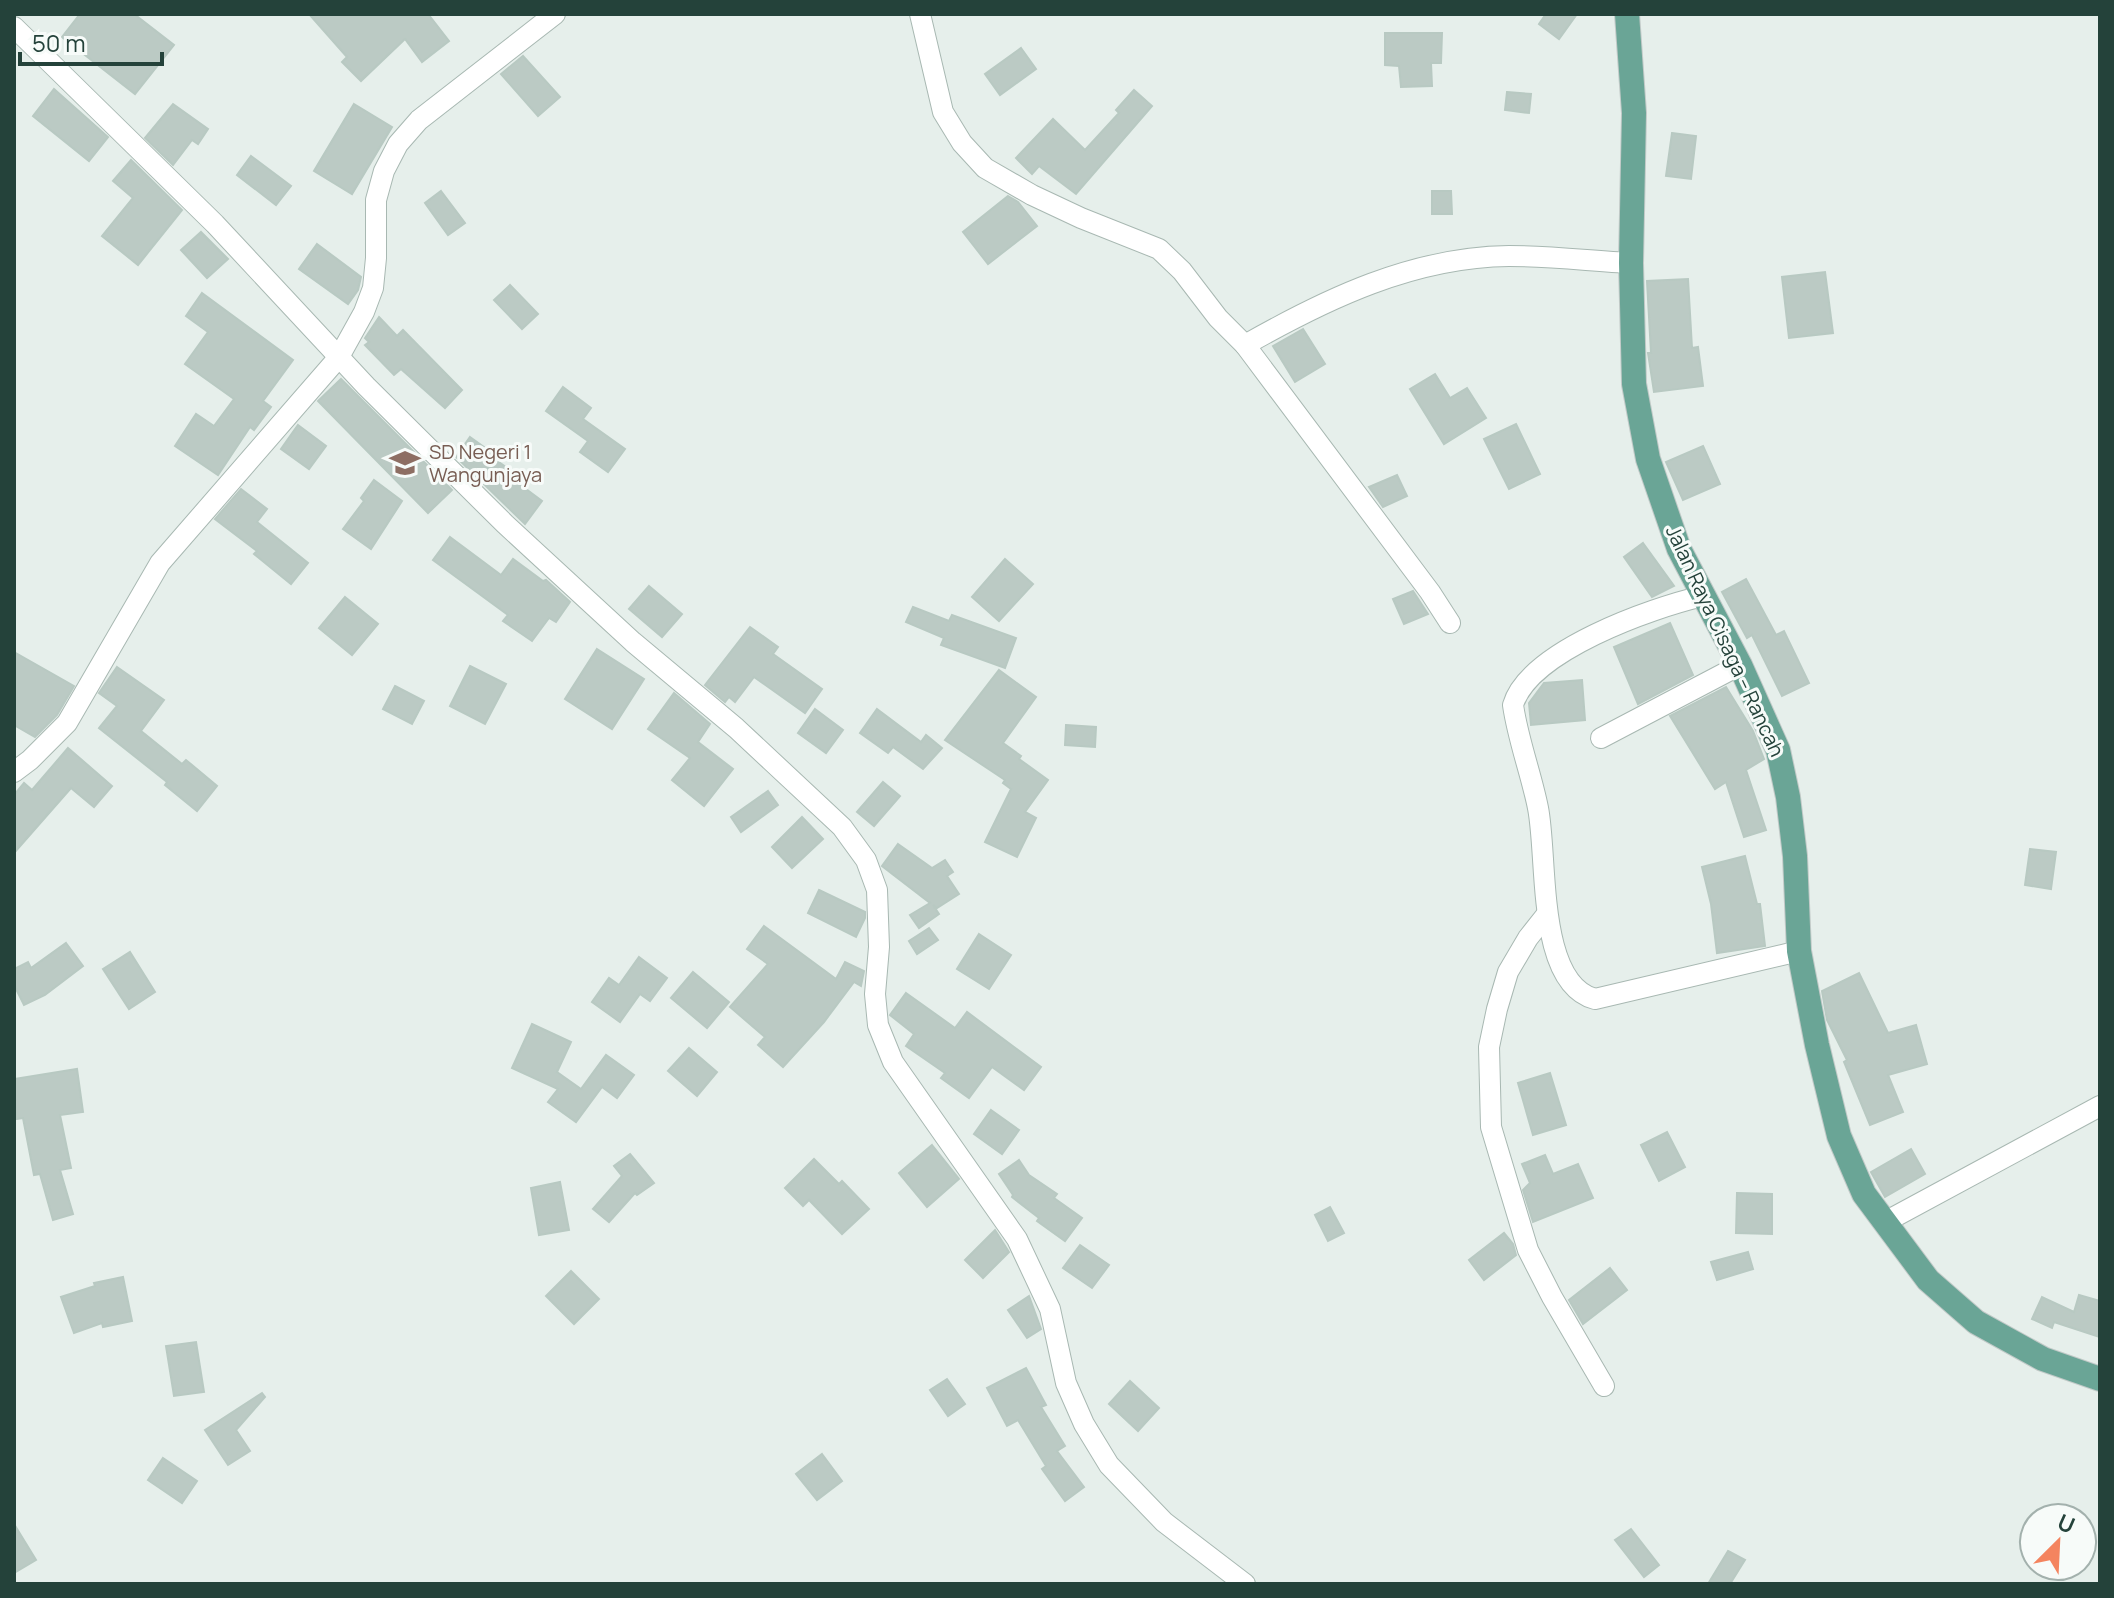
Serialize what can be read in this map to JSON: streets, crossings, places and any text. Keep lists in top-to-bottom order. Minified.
{"streets":{"main road":["Jalan Raya Cisaga – Rancah"]},"places":{"school or university":["SD Negeri 1 Wangunjaya"]},"scale_bar":"50 m","north":"top right"}
